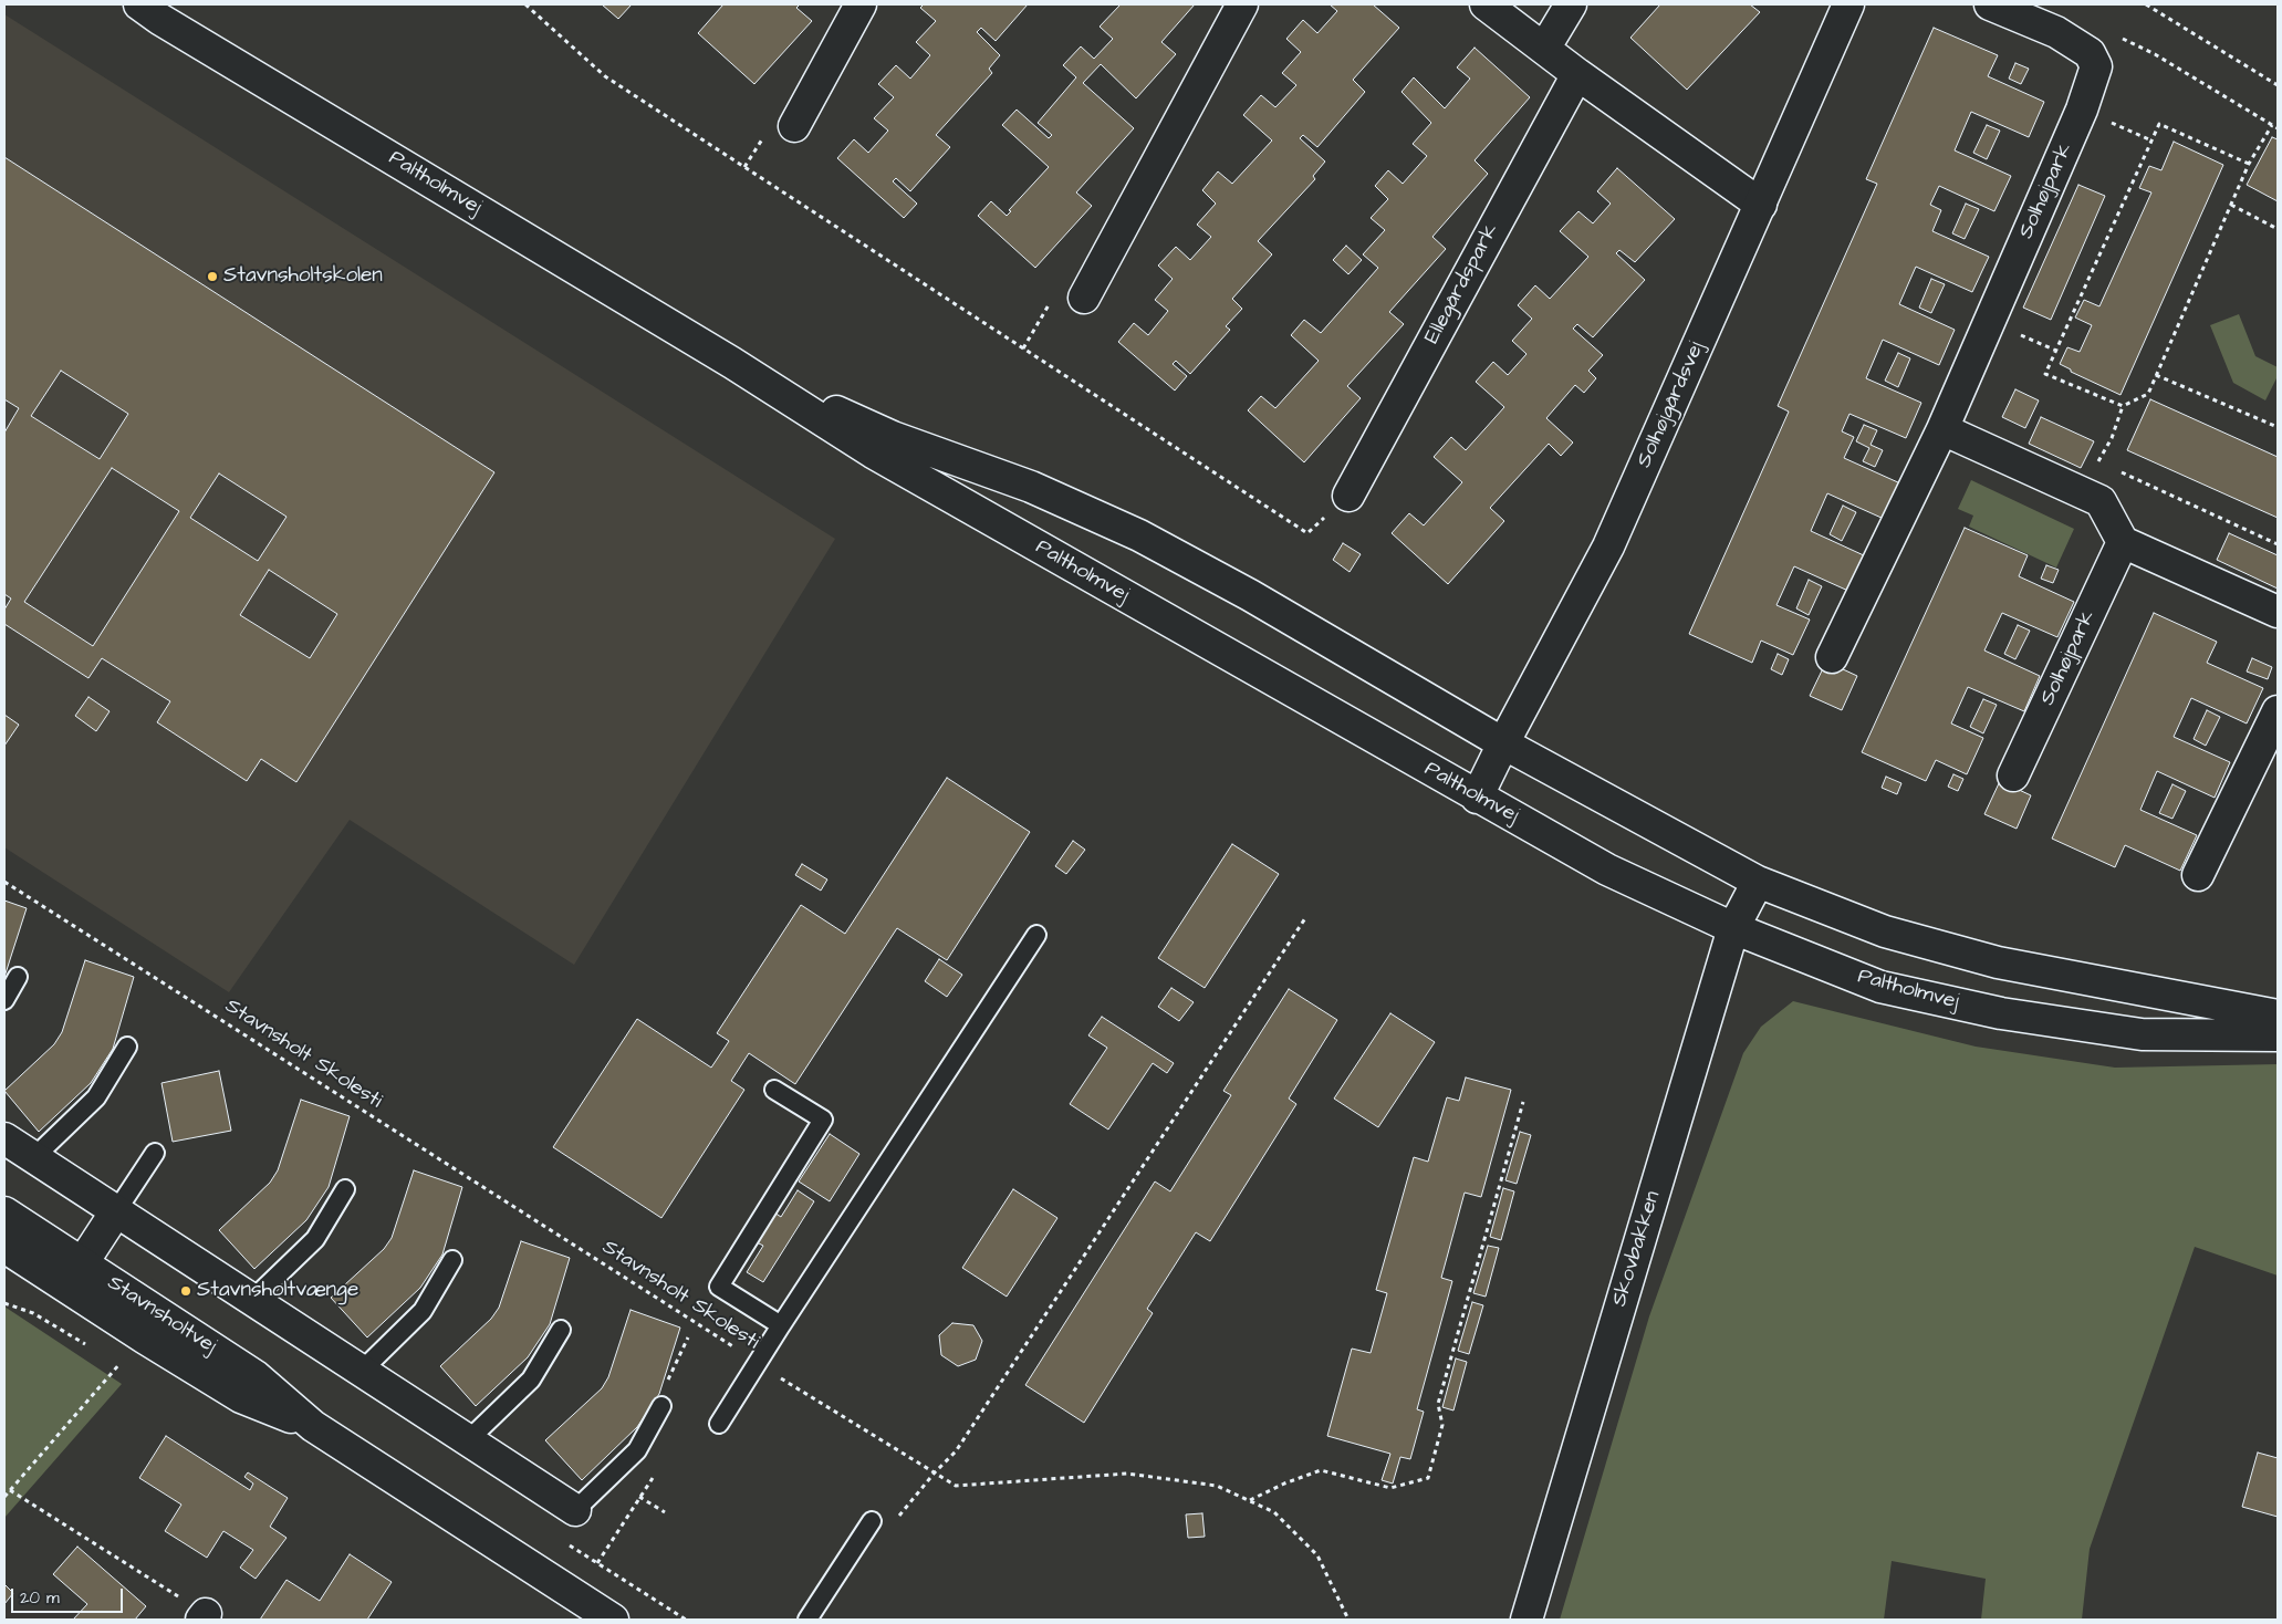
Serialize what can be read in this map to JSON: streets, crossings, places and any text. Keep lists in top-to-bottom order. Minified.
{"streets":{"street":["Paltholmvej","Solhøjpark","Ellegårdspark","Solhøjgårdsvej","Skovbakken","Stavnsholtvej"],"path":["Stavnsholt Skolesti"]},"crossings":[["Paltholmvej","Solhøjgårdsvej"],["Paltholmvej","Skovbakken"]],"places":["Stavnsholtskolen","Stavnsholtvænge"],"scale_bar":"20 m"}
